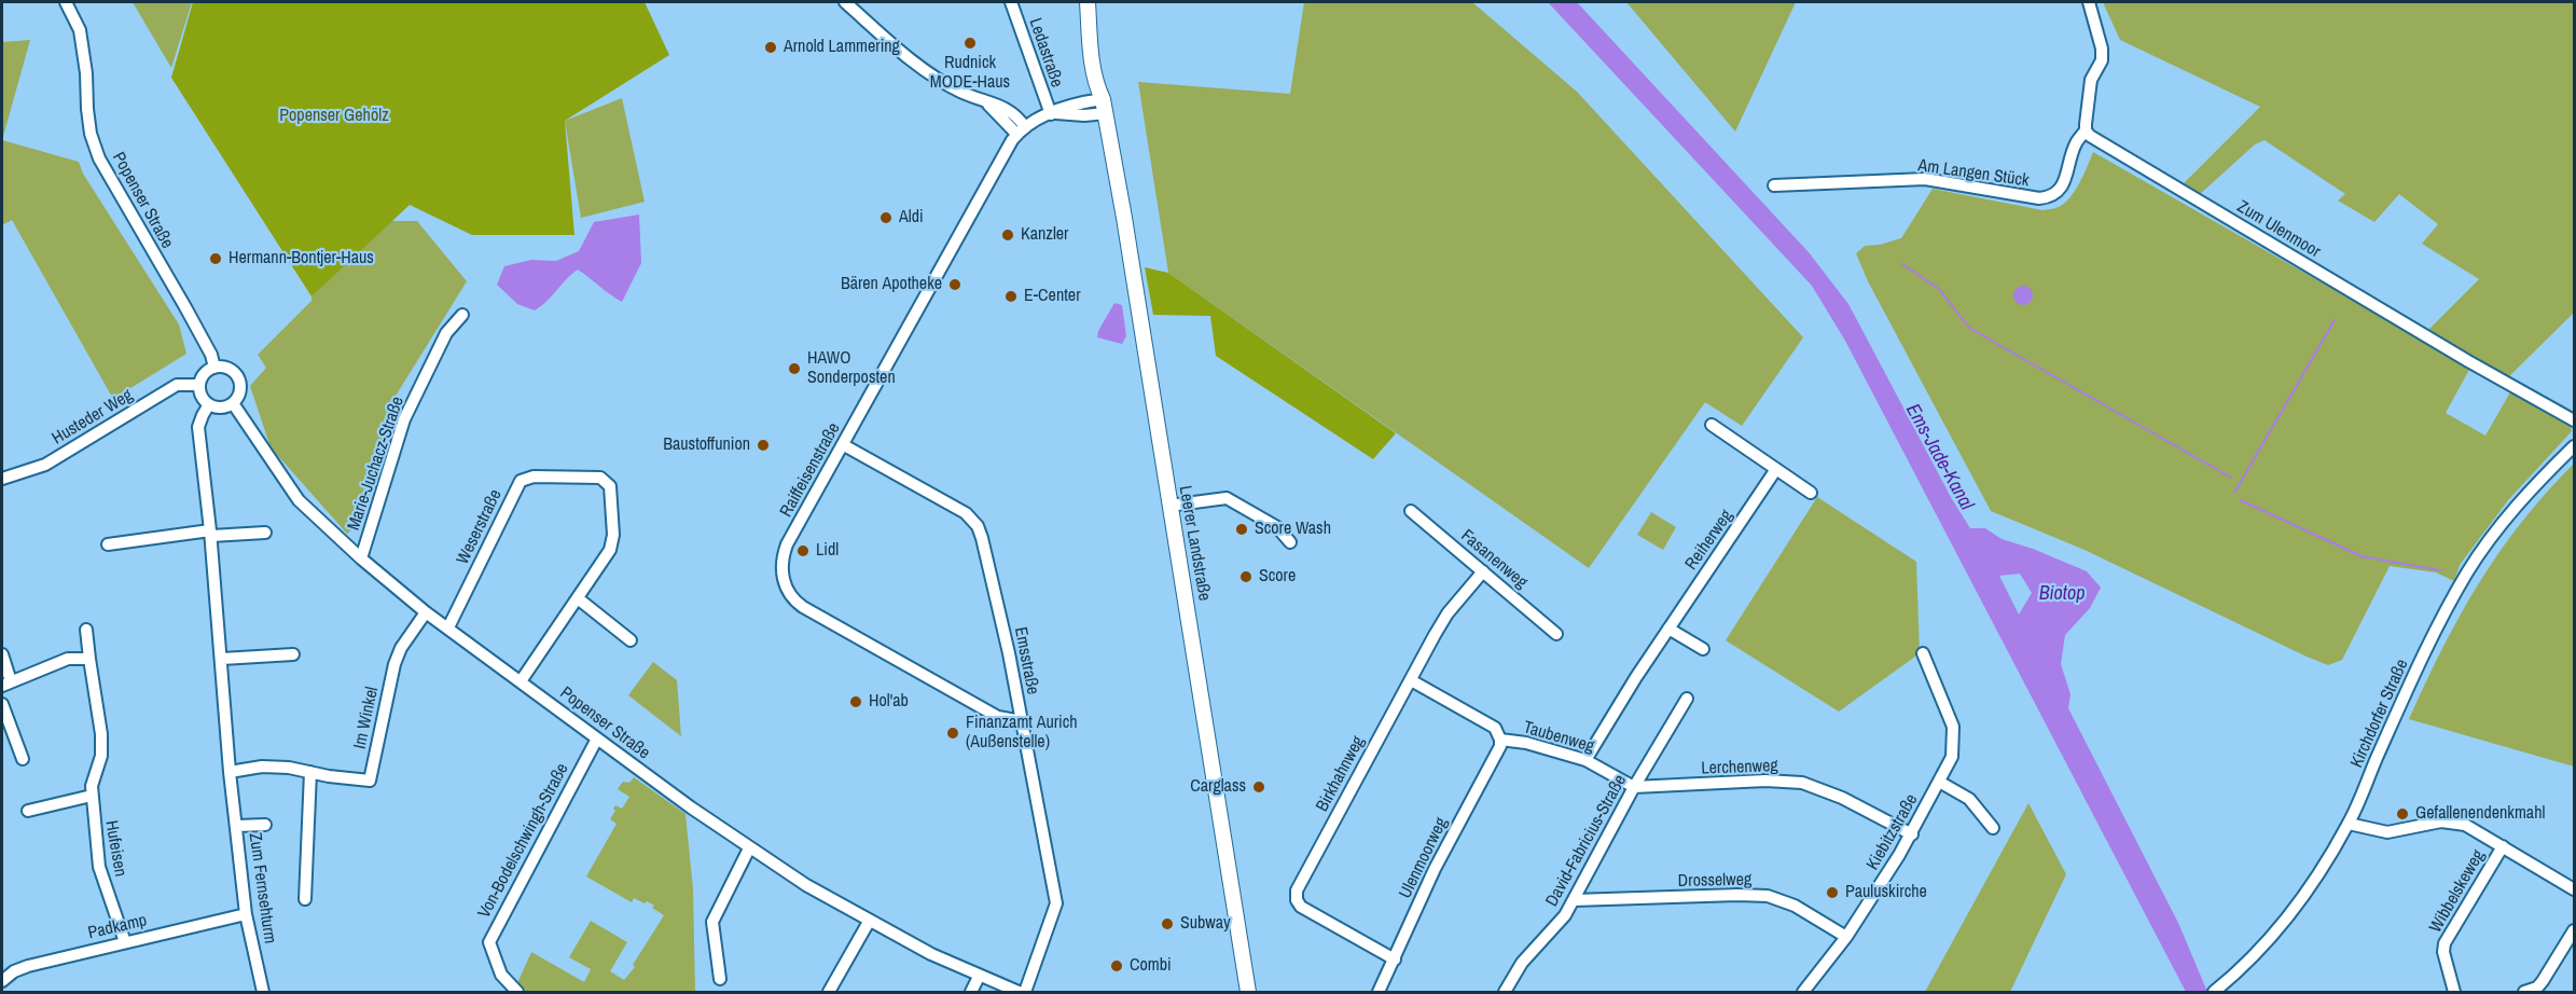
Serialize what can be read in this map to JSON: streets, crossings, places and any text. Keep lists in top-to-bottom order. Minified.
{"streets":{"main road":["Leerer Landstraße"],"street":["Ledastraße","Am Langen Stück","Popenser Straße","Zum Ulenmoor","Husteder Weg","Marie-Juchacz-Straße","Raiffeisenstraße","Weserstraße","Reiherweg","Fasanenweg","Emsstraße","Kirchdorfer Straße","Im Winkel","Taubenweg","Lerchenweg","Birkhahnweg","Kiebitzstraße","Von-Bodelschwingh-Straße","David-Fabricius-Straße","Hufeisen","Ulenmoorweg","Drosselweg","Zum Fernsehturm","Wibbelskeweg","Padkamp"]},"crossings":[["Am Langen Stück","Zum Ulenmoor"],["Popenser Straße","Husteder Weg"],["Popenser Straße","Marie-Juchacz-Straße"],["Popenser Straße","Weserstraße"],["Popenser Straße","Im Winkel"],["Popenser Straße","Von-Bodelschwingh-Straße"],["Popenser Straße","Zum Fernsehturm"],["Husteder Weg","Zum Fernsehturm"],["Raiffeisenstraße","Emsstraße"],["Reiherweg","Taubenweg"],["Fasanenweg","Birkhahnweg"],["Im Winkel","Zum Fernsehturm"],["Taubenweg","Lerchenweg"],["Taubenweg","Birkhahnweg"],["Taubenweg","David-Fabricius-Straße"],["Taubenweg","Ulenmoorweg"],["Lerchenweg","Kiebitzstraße"],["Lerchenweg","David-Fabricius-Straße"],["Birkhahnweg","Ulenmoorweg"],["Kiebitzstraße","Drosselweg"],["David-Fabricius-Straße","Drosselweg"],["Hufeisen","Padkamp"],["Zum Fernsehturm","Padkamp"]],"water":["Ems-Jade-Kanal","Biotop"],"parks":["Popenser Gehölz"],"places":["Rudnick MODE-Haus","Arnold Lammering","Aldi","Kanzler","Hermann-Bontjer-Haus","Bären Apotheke","E-Center","HAWO Sonderposten","Baustoffunion","Score Wash","Lidl","Score","Hol'ab","Finanzamt Aurich (Außenstelle)","Carglass","Gefallenendenkmahl","Pauluskirche","Subway","Combi"]}
